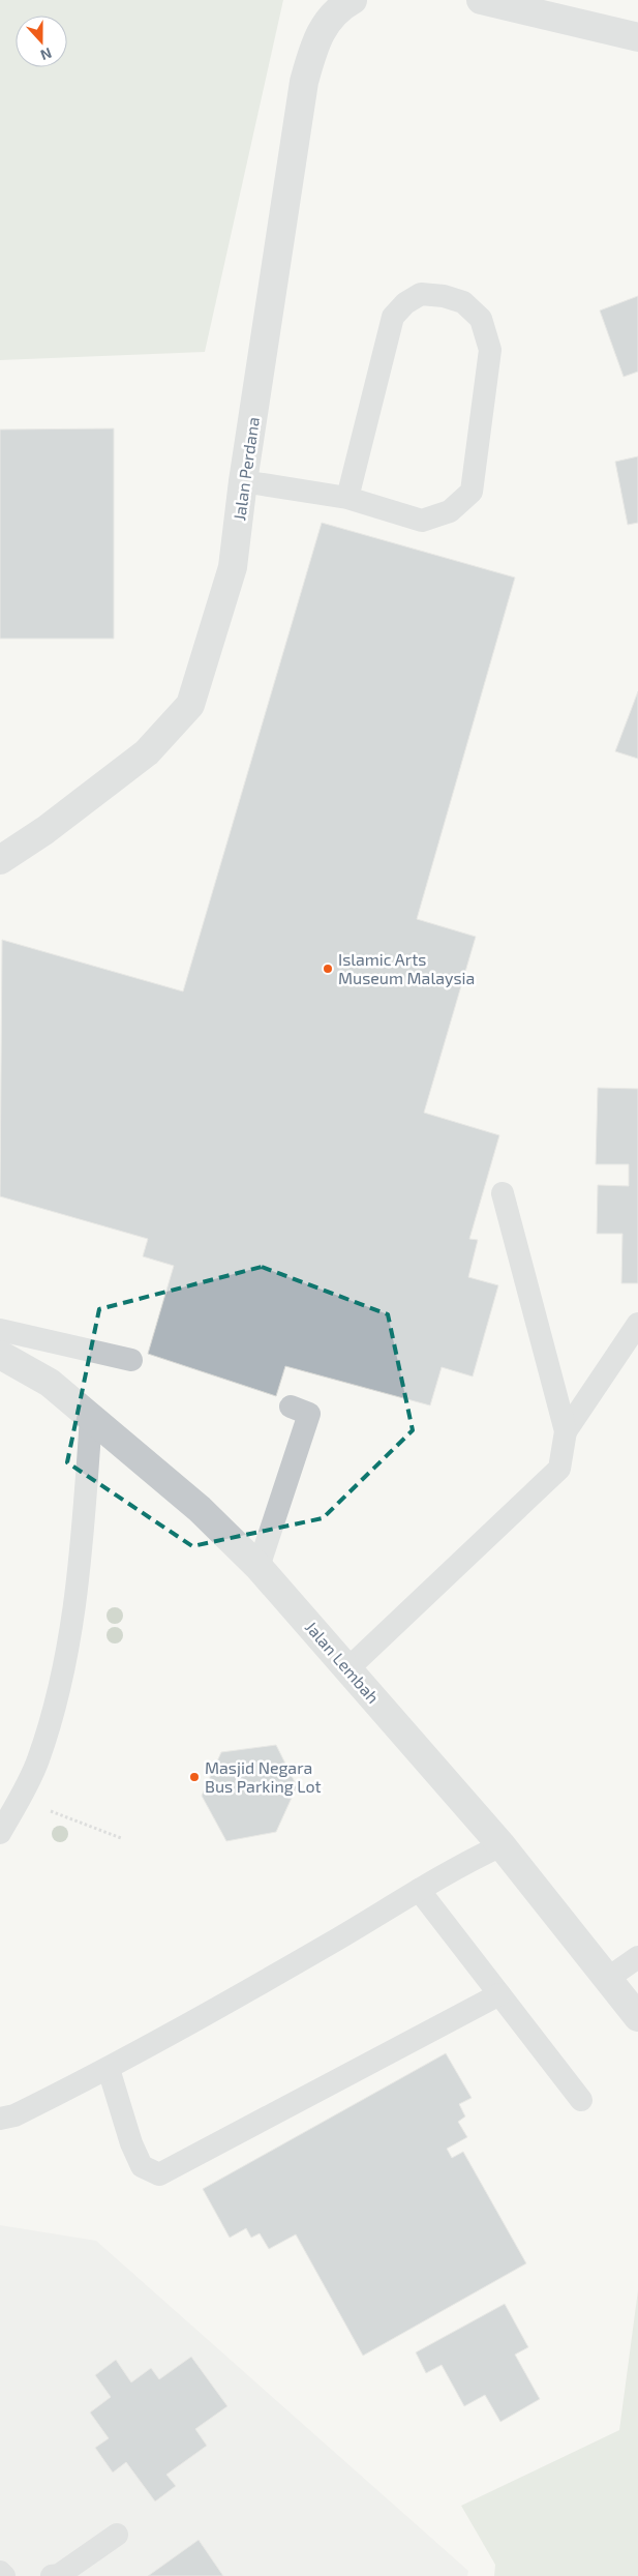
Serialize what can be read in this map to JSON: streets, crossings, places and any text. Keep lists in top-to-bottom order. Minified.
{"streets":{"street":["Jalan Perdana","Jalan Lembah"]},"places":["Islamic Arts Museum Malaysia","Masjid Negara Bus Parking Lot"],"north":"bottom"}
